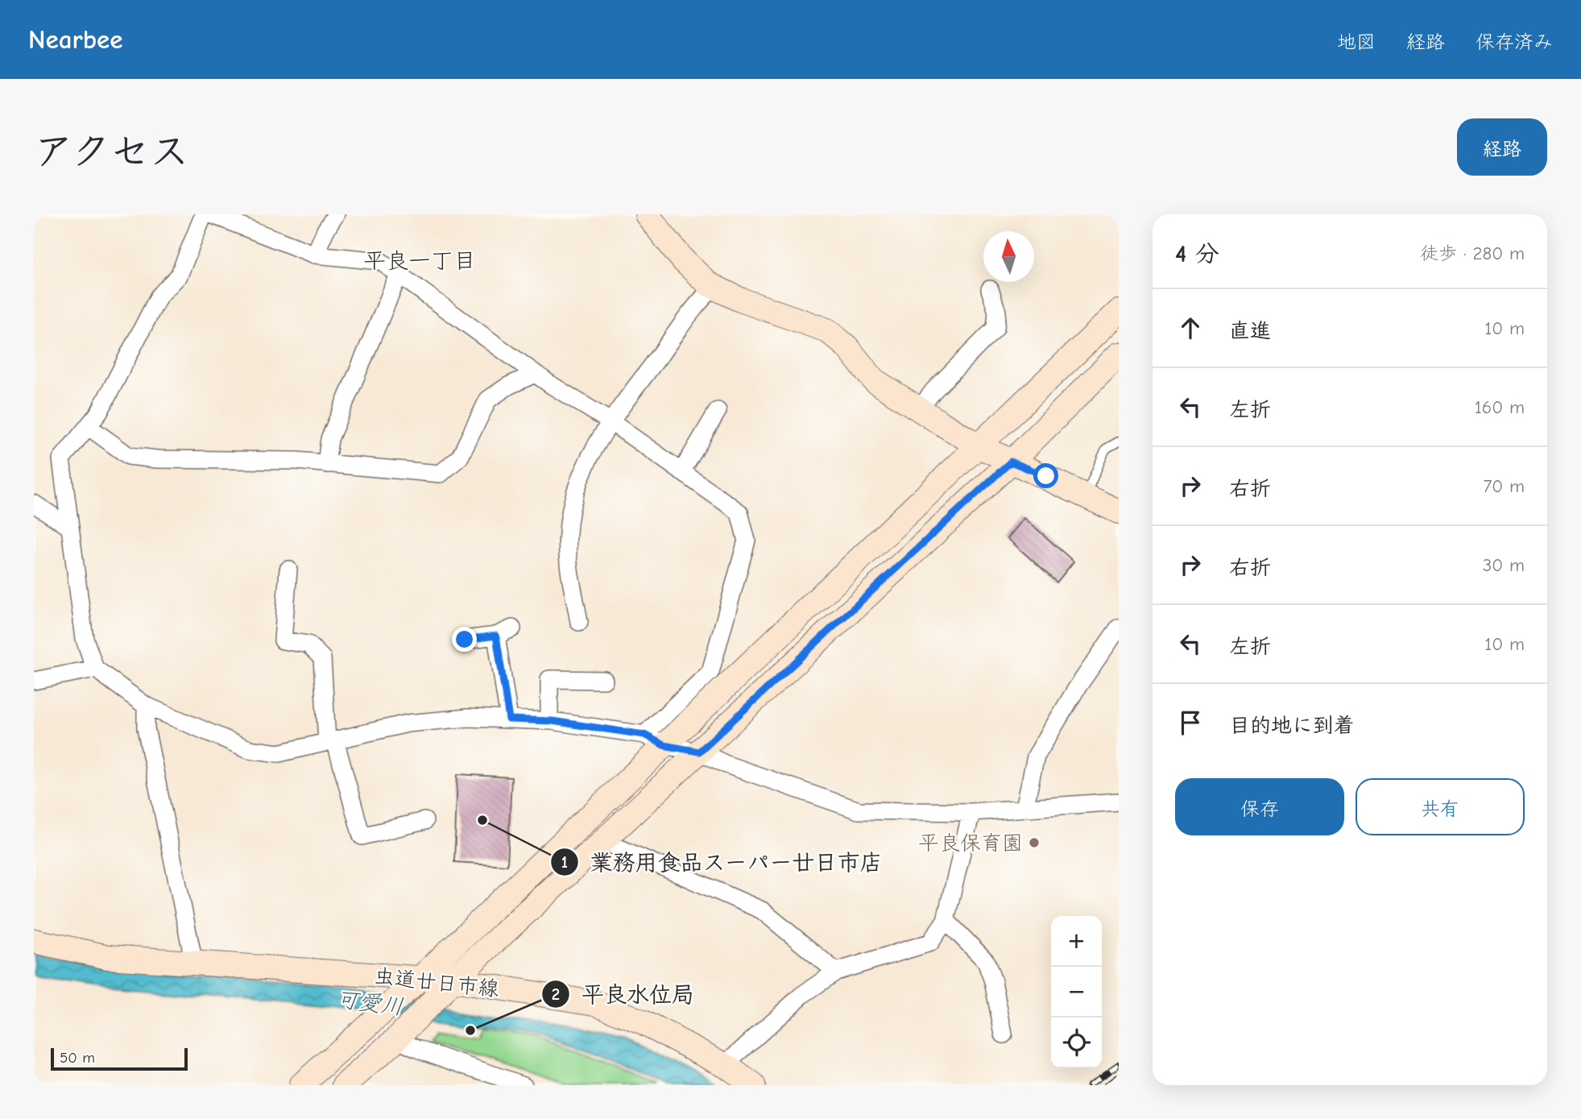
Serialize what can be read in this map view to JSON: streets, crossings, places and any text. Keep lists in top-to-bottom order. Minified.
{"streets":{"street":["虫道廿日市線"]},"districts":["平良一丁目"],"water":["可愛川"],"places":["業務用食品スーパー廿日市店","平良保育園","平良水位局"],"scale_bar":"50 m","north":"top","page":{"header":"Nearbee","nav":["地図","経路","保存済み"],"title":"アクセス","buttons":["経路",["保存","共有"]],"heading":["4 分","徒歩 · 280 m"],"list":[["直進","10 m"],["左折","160 m"],["右折","70 m"],["右折","30 m"],["左折","10 m"],"目的地に到着"],"map_buttons":["+","−"],"scale":"50 m"}}
